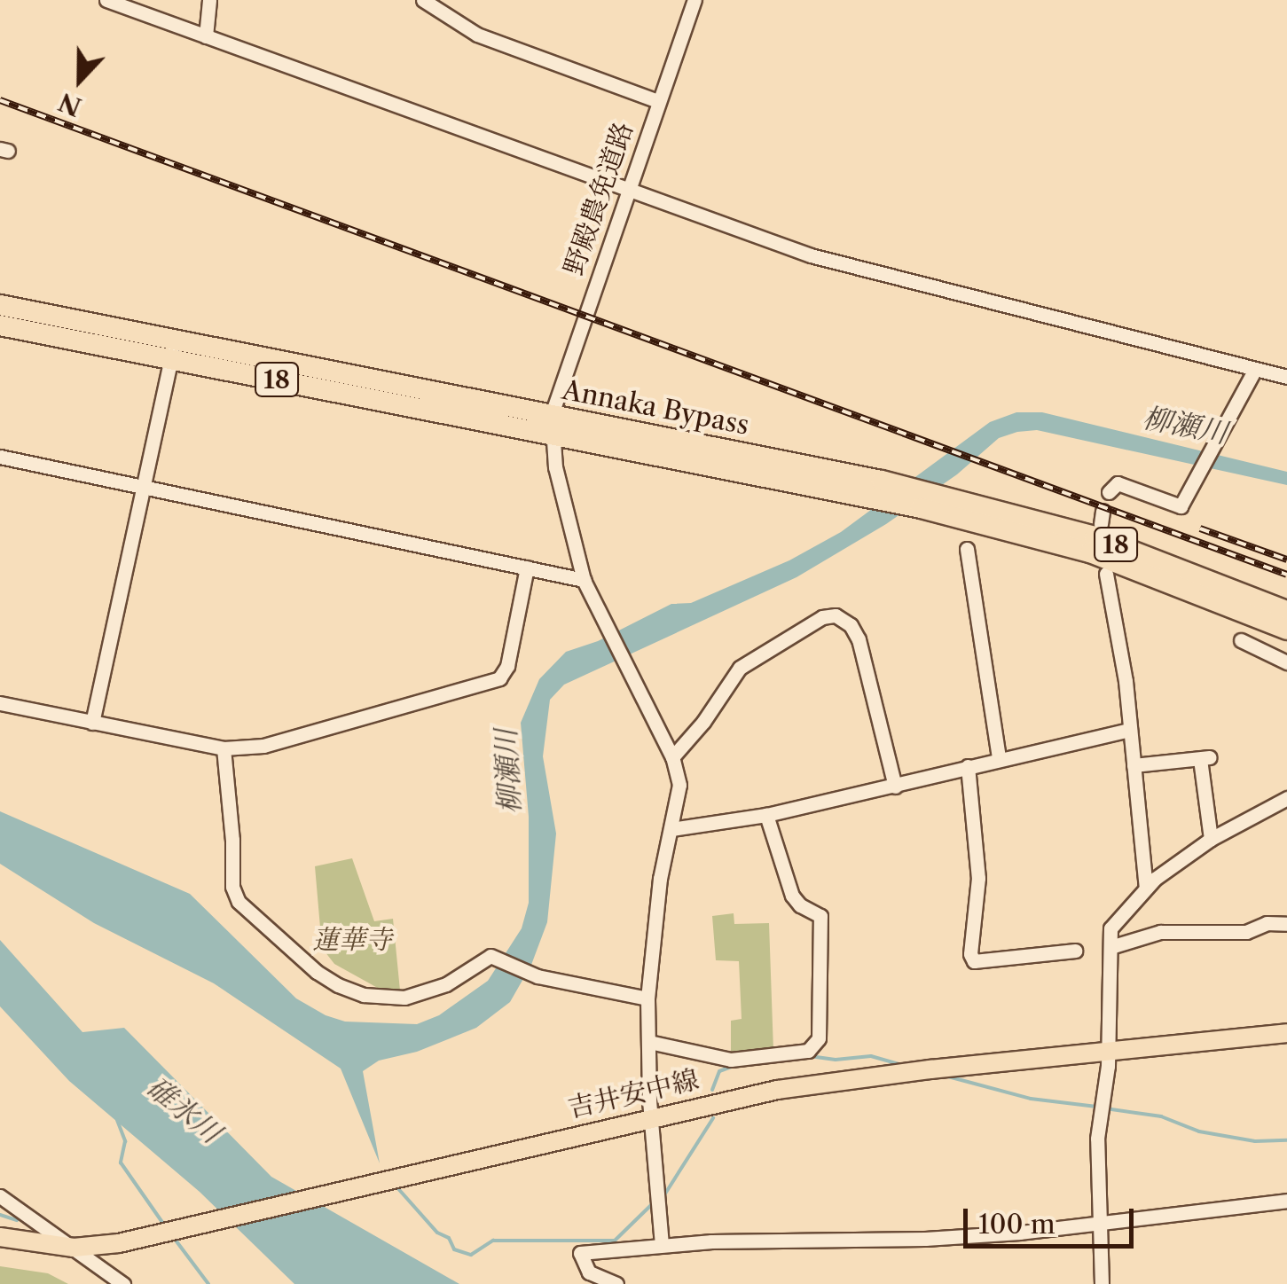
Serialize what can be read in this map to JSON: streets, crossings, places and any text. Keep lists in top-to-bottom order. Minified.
{"streets":{"highway":["18","Annaka Bypass"],"main road":["吉井安中線"],"street":["野殿農免道路"]},"crossings":[["野殿農免道路","Annaka Bypass"]],"water":["柳瀬川","碓氷川"],"parks":["蓮華寺"],"scale_bar":"100 m","north":"bottom"}
